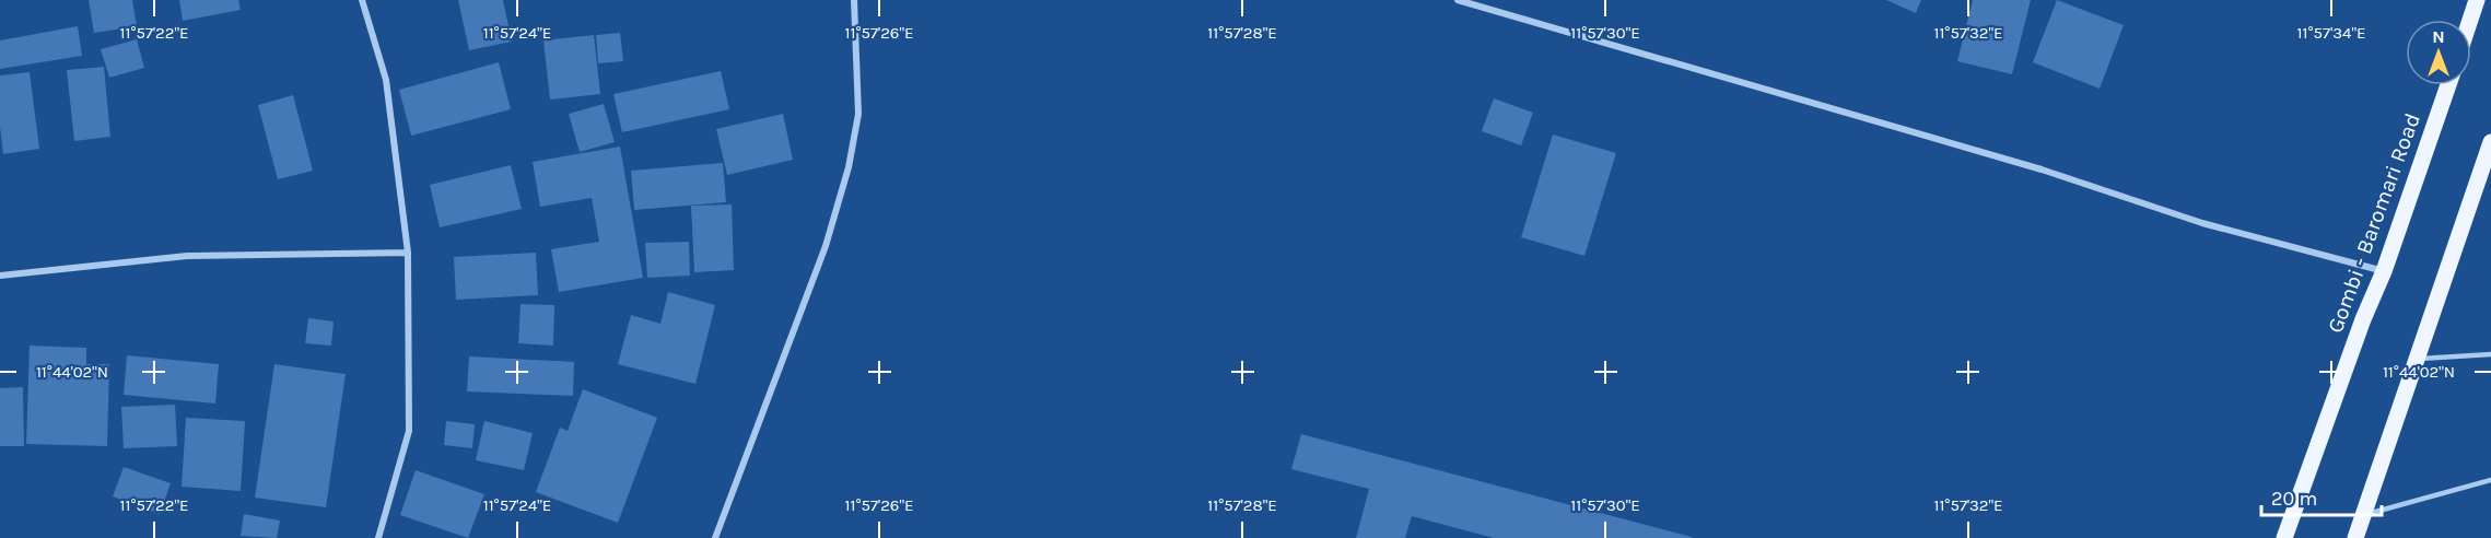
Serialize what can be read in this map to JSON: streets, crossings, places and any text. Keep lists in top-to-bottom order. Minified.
{"streets":{"main road":["Gombi - Baromari Road"]},"scale_bar":"20 m","north":"top","coordinates":["11°57'22\"E","11°57'24\"E","11°57'26\"E","11°57'28\"E","11°57'30\"E","11°57'32\"E","11°57'34\"E","11°44'02\"N"]}
